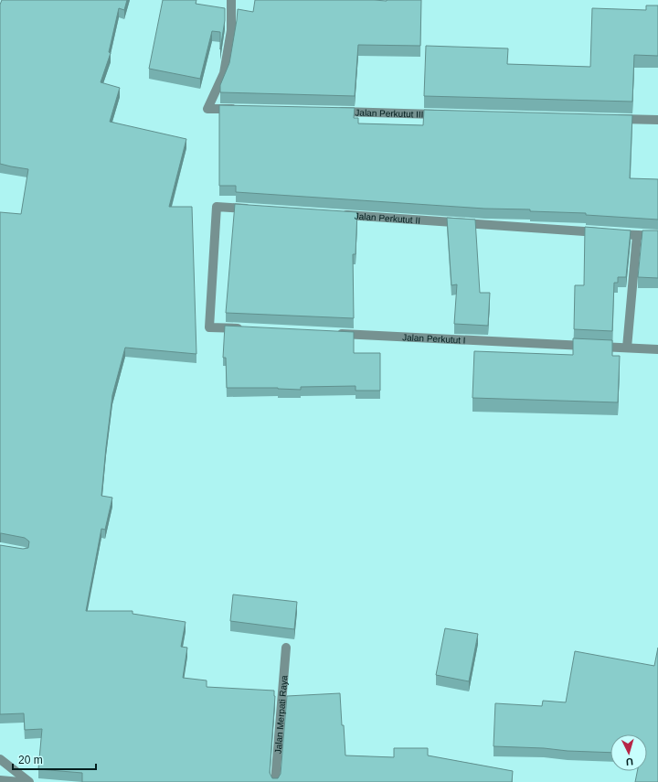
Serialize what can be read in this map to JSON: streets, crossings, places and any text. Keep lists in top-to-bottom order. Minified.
{"streets":{"street":["Jalan Perkutut III","Jalan Perkutut II","Jalan Perkutut I","Jalan Merpati Raya"]},"scale_bar":"20 m","north":"bottom"}
